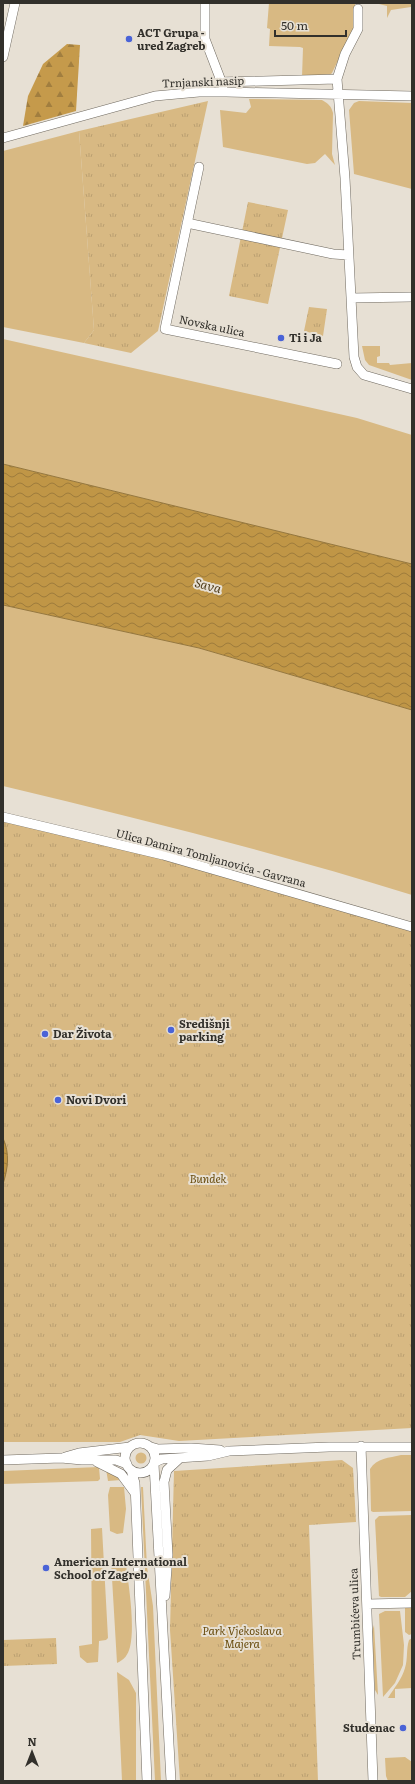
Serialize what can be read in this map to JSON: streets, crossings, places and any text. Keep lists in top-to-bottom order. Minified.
{"streets":{"street":["Trnjanski nasip","Novska ulica","Ulica Damira Tomljanovića - Gavrana","Trumbićeva ulica"]},"water":["Sava"],"parks":["Bundek","Park Vjekoslava Majera"],"places":["ACT Grupa - ured Zagreb","Ti i Ja","Središnji parking","Dar Života","Novi Dvori","American International School of Zagreb","Studenac"],"scale_bar":"50 m","north":"top"}
